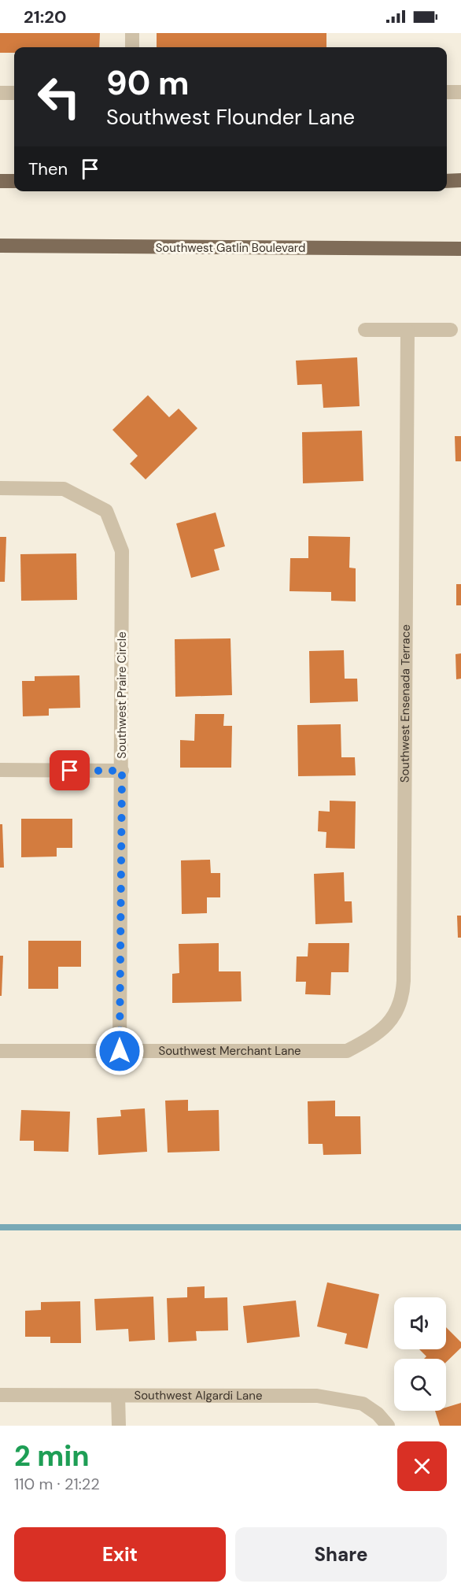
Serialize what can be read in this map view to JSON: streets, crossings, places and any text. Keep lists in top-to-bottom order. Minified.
{"streets":{"main road":["Southwest Gatlin Boulevard"],"street":["Southwest Praire Circle","Southwest Ensenada Terrace","Southwest Merchant Lane","Southwest Algardi Lane"]},"crossings":[["Southwest Praire Circle","Southwest Merchant Lane"],["Southwest Ensenada Terrace","Southwest Merchant Lane"]],"page":{"status":"21:20","turn":["90 m","Southwest Flounder Lane"],"then":"Then","heading":["2 min","110 m · 21:22"],"buttons":["Exit","Share"]}}
